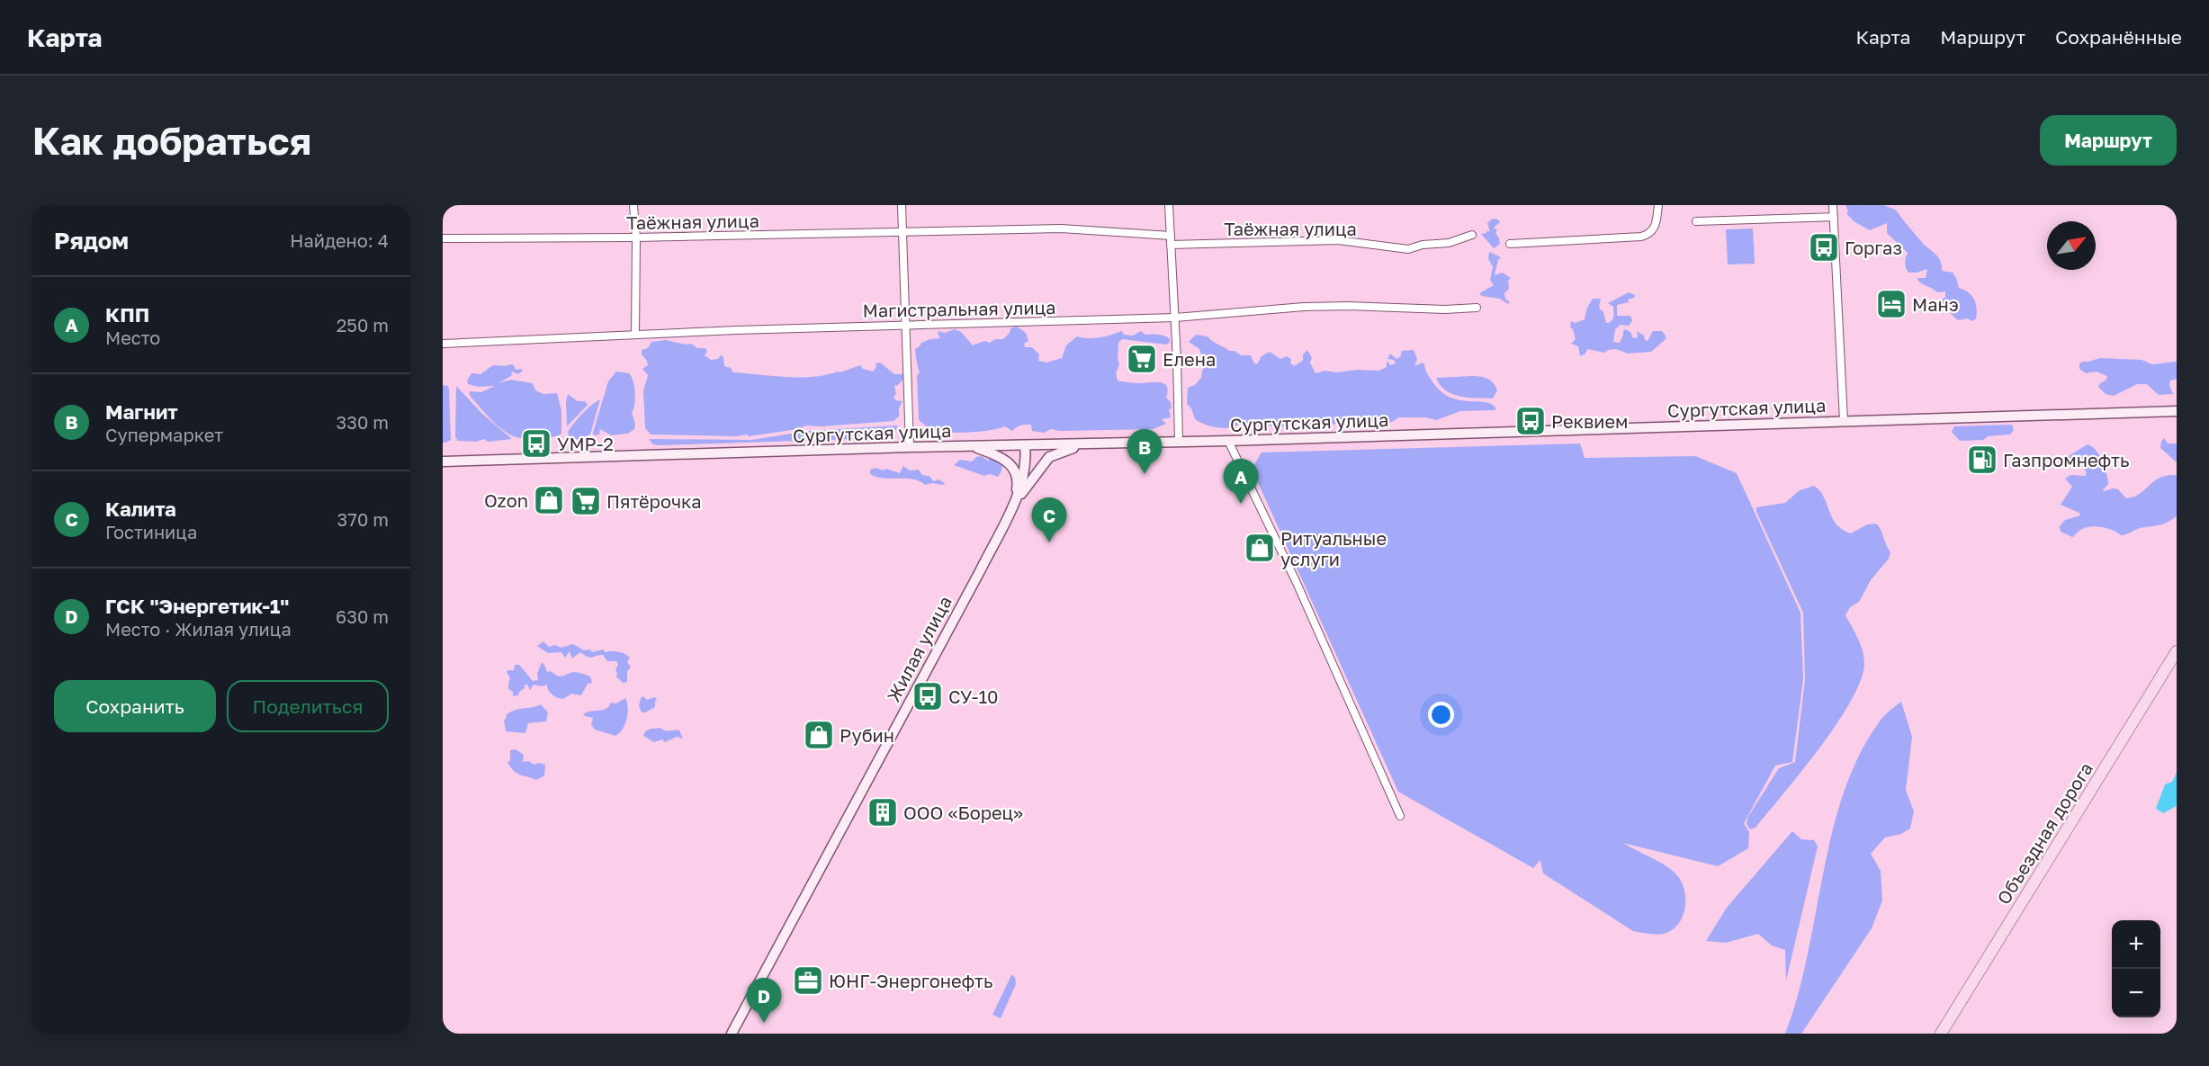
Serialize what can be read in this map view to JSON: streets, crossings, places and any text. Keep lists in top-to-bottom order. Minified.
{"streets":{"main road":["Сургутская улица","Жилая улица","Объездная дорога"],"street":["Таёжная улица","Магистральная улица"]},"crossings":[["Сургутская улица","Жилая улица"]],"places":{"bus stop":["Горгаз","Реквием","УМР-2","СУ-10"],"hotel":["Манэ"],"supermarket":["Елена","Пятёрочка"],"fuel station":["Газпромнефть"],"shop":["Ozon","Ритуальные услуги","Рубин"],"building":["ООО «Борец»"],"office":["ЮНГ-Энергонефть"]},"north":"top right","page":{"header":"Карта","nav":["Карта","Маршрут","Сохранённые"],"buttons":["Маршрут",["Сохранить","Поделиться"]],"title":"Как добраться","heading":["Рядом","Найдено: 4"],"list":[{"mark":"A","name":"КПП","note":"Место","value":"250 m"},{"mark":"B","name":"Магнит","note":"Супермаркет","value":"330 m"},{"mark":"C","name":"Калита","note":"Гостиница","value":"370 m"},{"mark":"D","name":"ГСК \"Энергетик-1\"","note":"Место · Жилая улица","value":"630 m"}],"pins":["B","A","C","D"],"map_buttons":["+","−"]}}
